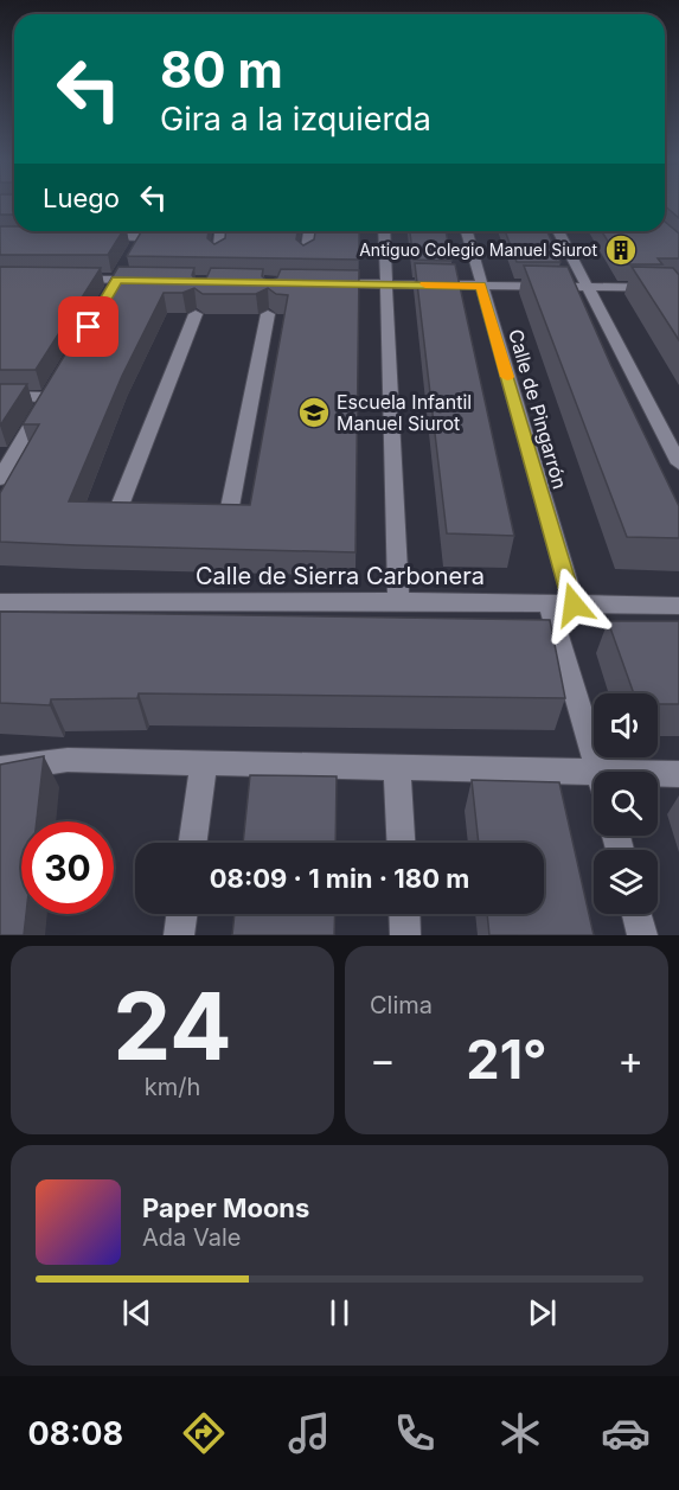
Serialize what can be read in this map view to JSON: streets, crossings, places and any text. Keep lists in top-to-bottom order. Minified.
{"streets":{"street":["Calle de Pingarrón","Calle de Sierra Carbonera"]},"crossings":[["Calle de Pingarrón","Calle de Sierra Carbonera"]],"places":{"building":["Antiguo Colegio Manuel Siurot"],"school or university":["Escuela Infantil Manuel Siurot"]},"page":{"turn":["80 m","Gira a la izquierda"],"then":"Luego","limit":"30","trip":"08:09 · 1 min · 180 m","tile":[["24","km/h"],"Clima"],"heat":["−","21°","+"],"song":["Paper Moons","Ada Vale"],"tabs":"08:08"}}
